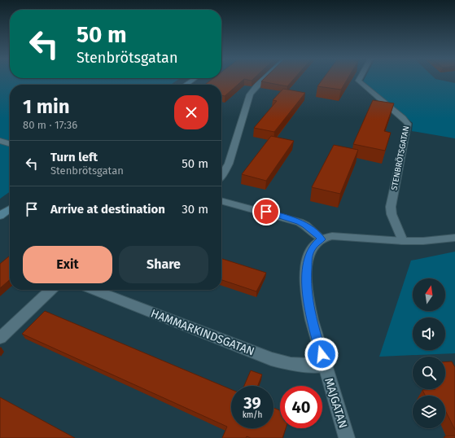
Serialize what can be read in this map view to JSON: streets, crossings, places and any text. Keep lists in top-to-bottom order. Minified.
{"streets":{"street":["STENBRÖTSGATAN","HAMMARKINDSGATAN","MAJGATAN"]},"crossings":[["HAMMARKINDSGATAN","MAJGATAN"]],"north":"top","page":{"turn":["50 m","Stenbrötsgatan"],"heading":["1 min","80 m · 17:36"],"list":[{"name":"Turn left","note":"Stenbrötsgatan","value":"50 m"},{"name":"Arrive at destination","value":"30 m"}],"buttons":["Exit","Share"],"speed":"39 km/h","limit":"40"}}
